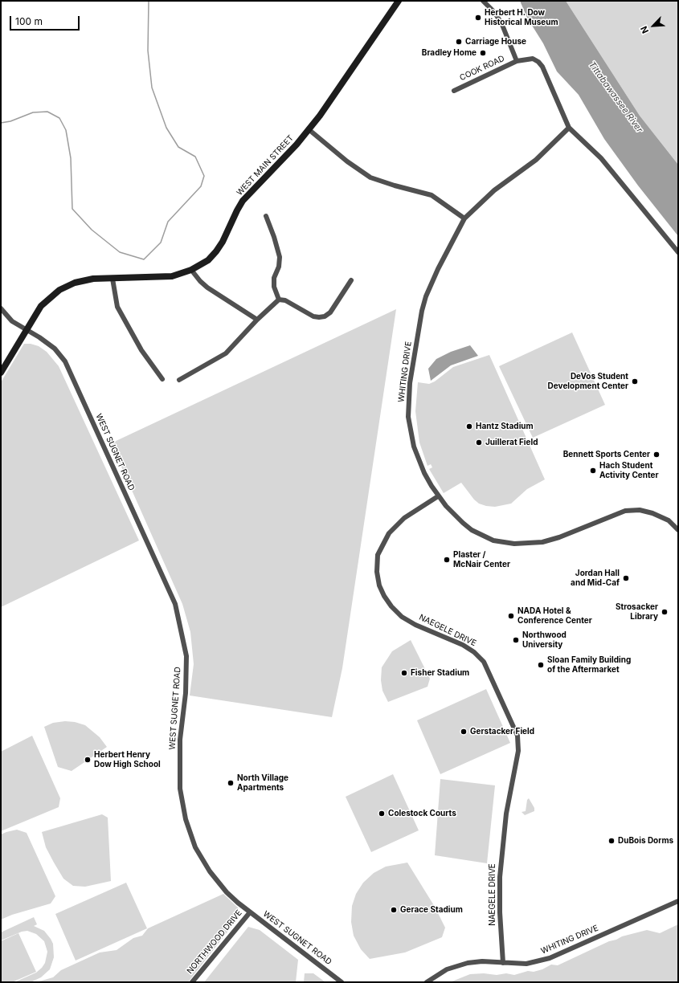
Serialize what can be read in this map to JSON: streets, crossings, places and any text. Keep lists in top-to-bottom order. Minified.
{"streets":{"street":["COOK ROAD","WEST MAIN STREET","WHITING DRIVE","WEST SUGNET ROAD","NAEGELE DRIVE","NORTHWOOD DRIVE"]},"crossings":[["COOK ROAD","WHITING DRIVE"],["WEST MAIN STREET","WEST SUGNET ROAD"],["WHITING DRIVE","NAEGELE DRIVE"],["WEST SUGNET ROAD","NORTHWOOD DRIVE"]],"water":["Tittabawassee River"],"places":["Herbert H. Dow Historical Museum","Carriage House","Bradley Home","DeVos Student Development Center","Hantz Stadium","Juillerat Field","Bennett Sports Center","Hach Student Activity Center","Plaster / McNair Center","Jordan Hall and Mid-Caf","Strosacker Library","NADA Hotel & Conference Center","Northwood University","Sloan Family Building of the Aftermarket","Fisher Stadium","Gerstacker Field","Herbert Henry Dow High School","North Village Apartments","Colestock Courts","DuBois Dorms","Gerace Stadium"],"scale_bar":"100 m","north":"bottom left"}
